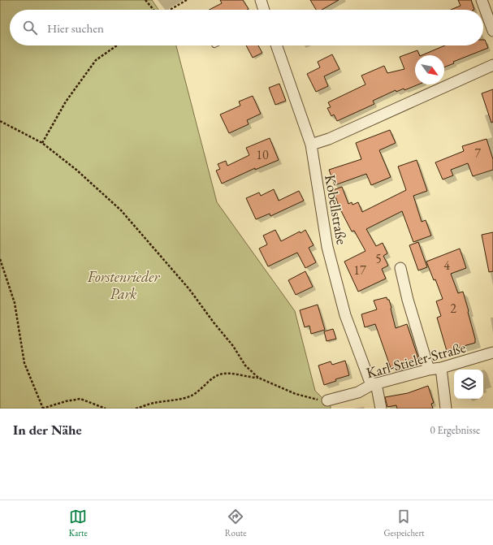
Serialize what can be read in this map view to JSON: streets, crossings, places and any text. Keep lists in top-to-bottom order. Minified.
{"streets":{"street":["Kobellstraße","Karl-Stieler-Straße"]},"crossings":[["Kobellstraße","Karl-Stieler-Straße"]],"parks":["Forstenrieder Park"],"house_numbers":["7","10","5","4","17","2"],"north":"bottom right","page":{"search":"Hier suchen","heading":["In der Nähe","0 Ergebnisse"],"nav":["Karte","Route","Gespeichert"]}}
